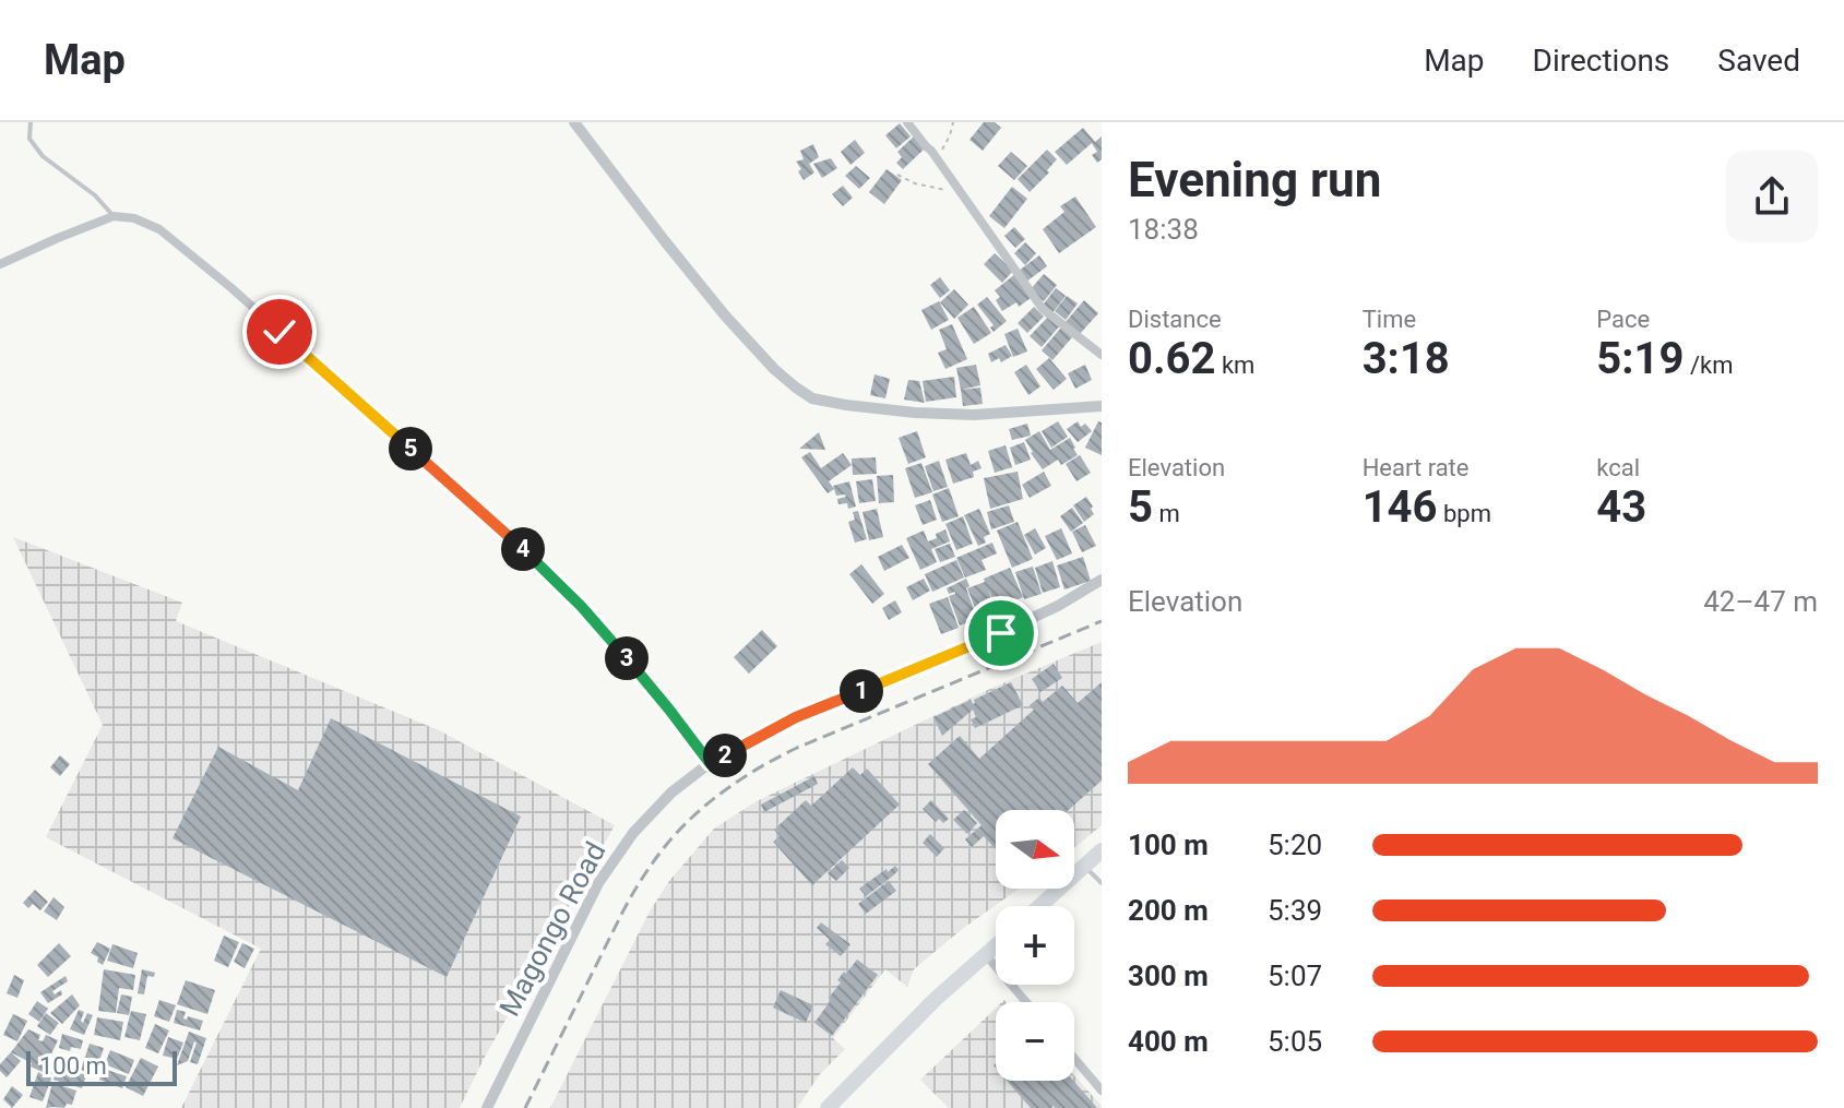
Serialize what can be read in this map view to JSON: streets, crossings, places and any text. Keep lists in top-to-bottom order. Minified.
{"streets":{"street":["Magongo Road"]},"scale_bar":"100 m","north":"right","page":{"header":"Map","nav":["Map","Directions","Saved"],"heading":["Evening run","18:38"],"stats":[["Distance","0.62 km"],["Time","3:18"],["Pace","5:19 /km"],["Elevation","5 m"],["Heart rate","146 bpm"],["kcal","43"]],"pins":["5","4","3","1","2"],"chart":["Elevation","42–47 m"],"map_buttons":["+","−"],"list":[{"name":"100 m","note":"5:20"},{"name":"200 m","note":"5:39"},{"name":"300 m","note":"5:07"},{"name":"400 m","note":"5:05"}],"scale":"100 m"}}
